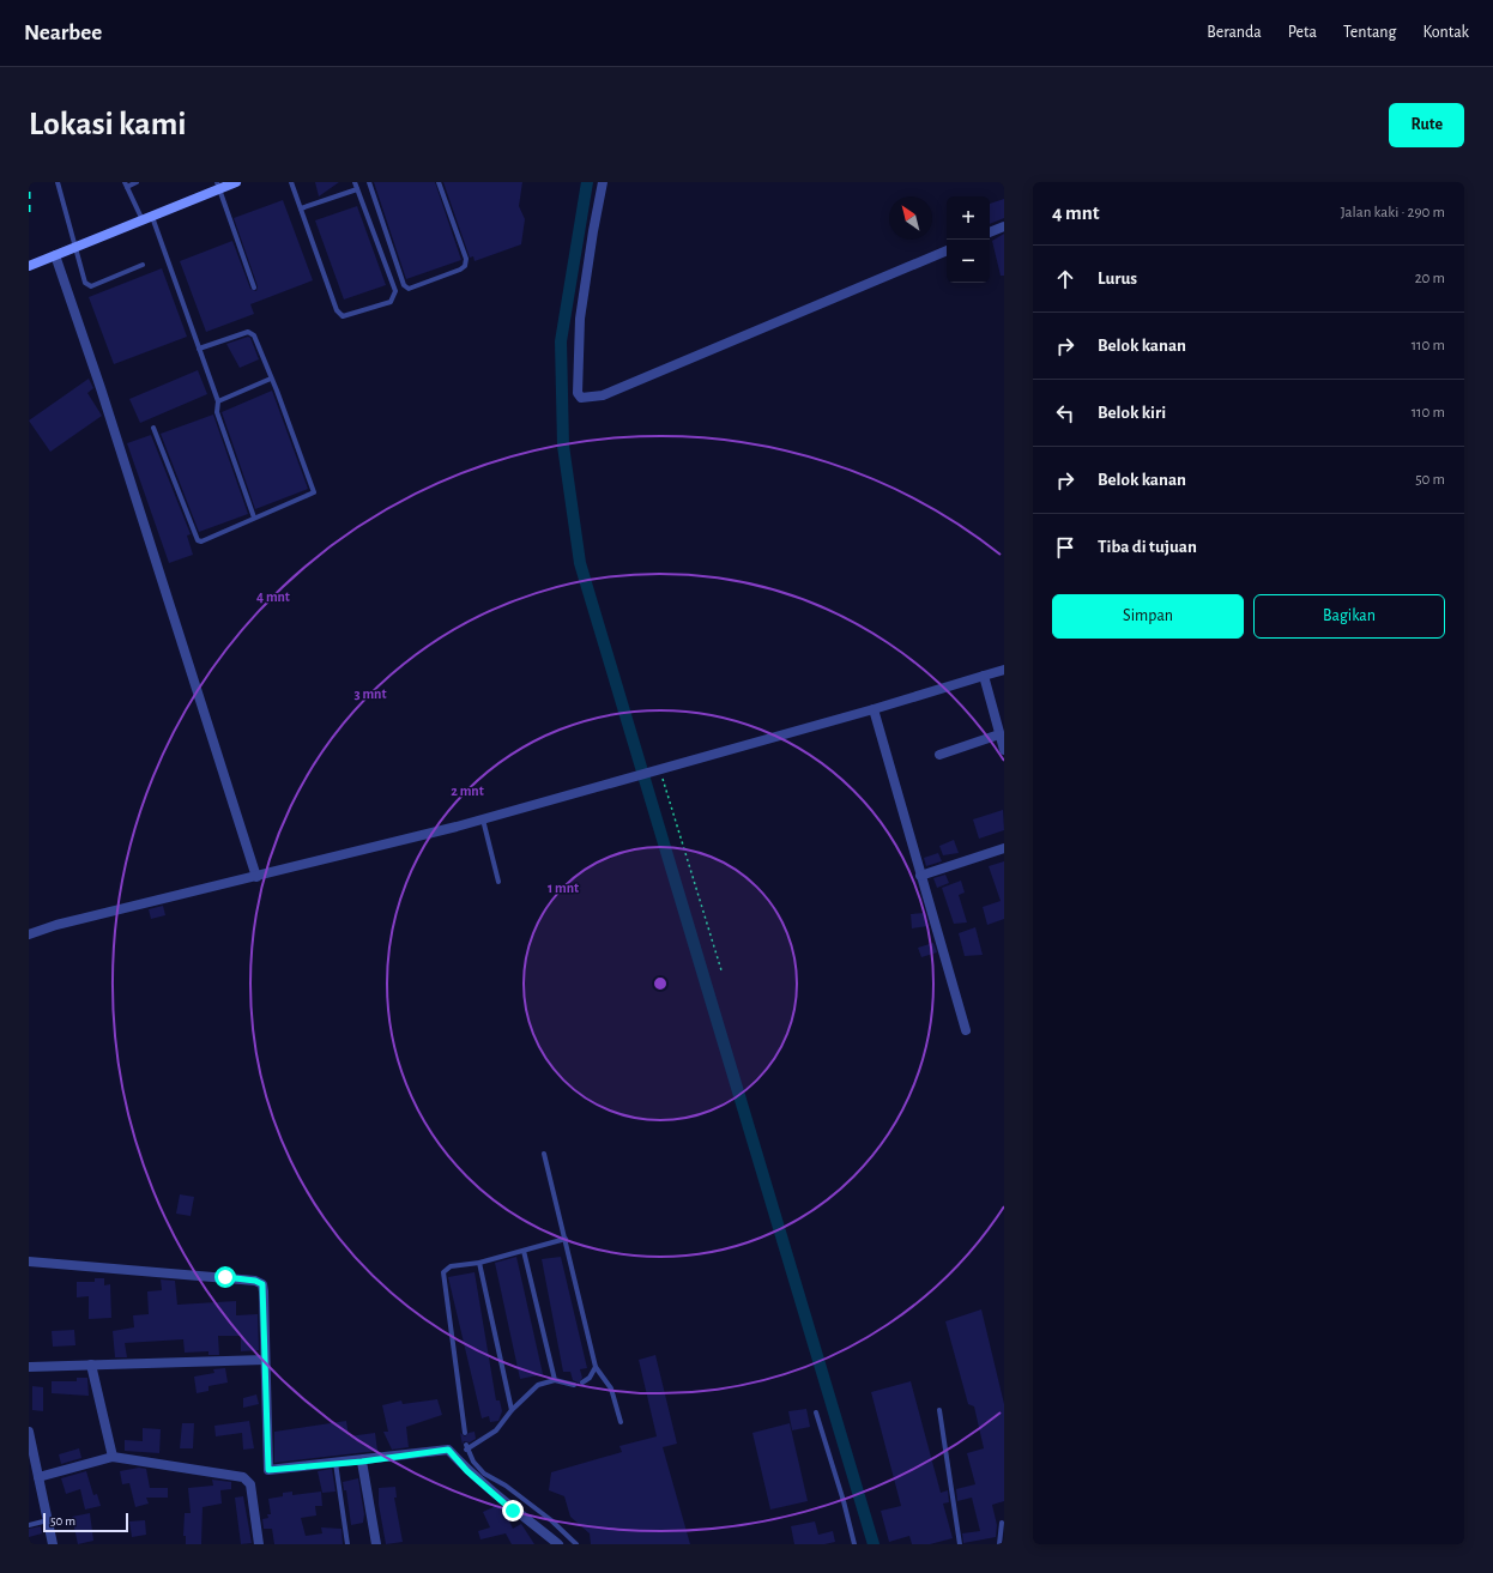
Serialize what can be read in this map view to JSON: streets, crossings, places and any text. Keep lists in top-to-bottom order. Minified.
{"scale_bar":"50 m","north":"top left","page":{"header":"Nearbee","nav":["Beranda","Peta","Tentang","Kontak"],"buttons":["Rute",["Simpan","Bagikan"]],"title":"Lokasi kami","heading":["4 mnt","Jalan kaki · 290 m"],"map_buttons":["+","−"],"list":[["Lurus","20 m"],["Belok kanan","110 m"],["Belok kiri","110 m"],["Belok kanan","50 m"],"Tiba di tujuan"],"scale":"50 m"},"rings":["4 mnt","3 mnt","2 mnt","1 mnt"]}
